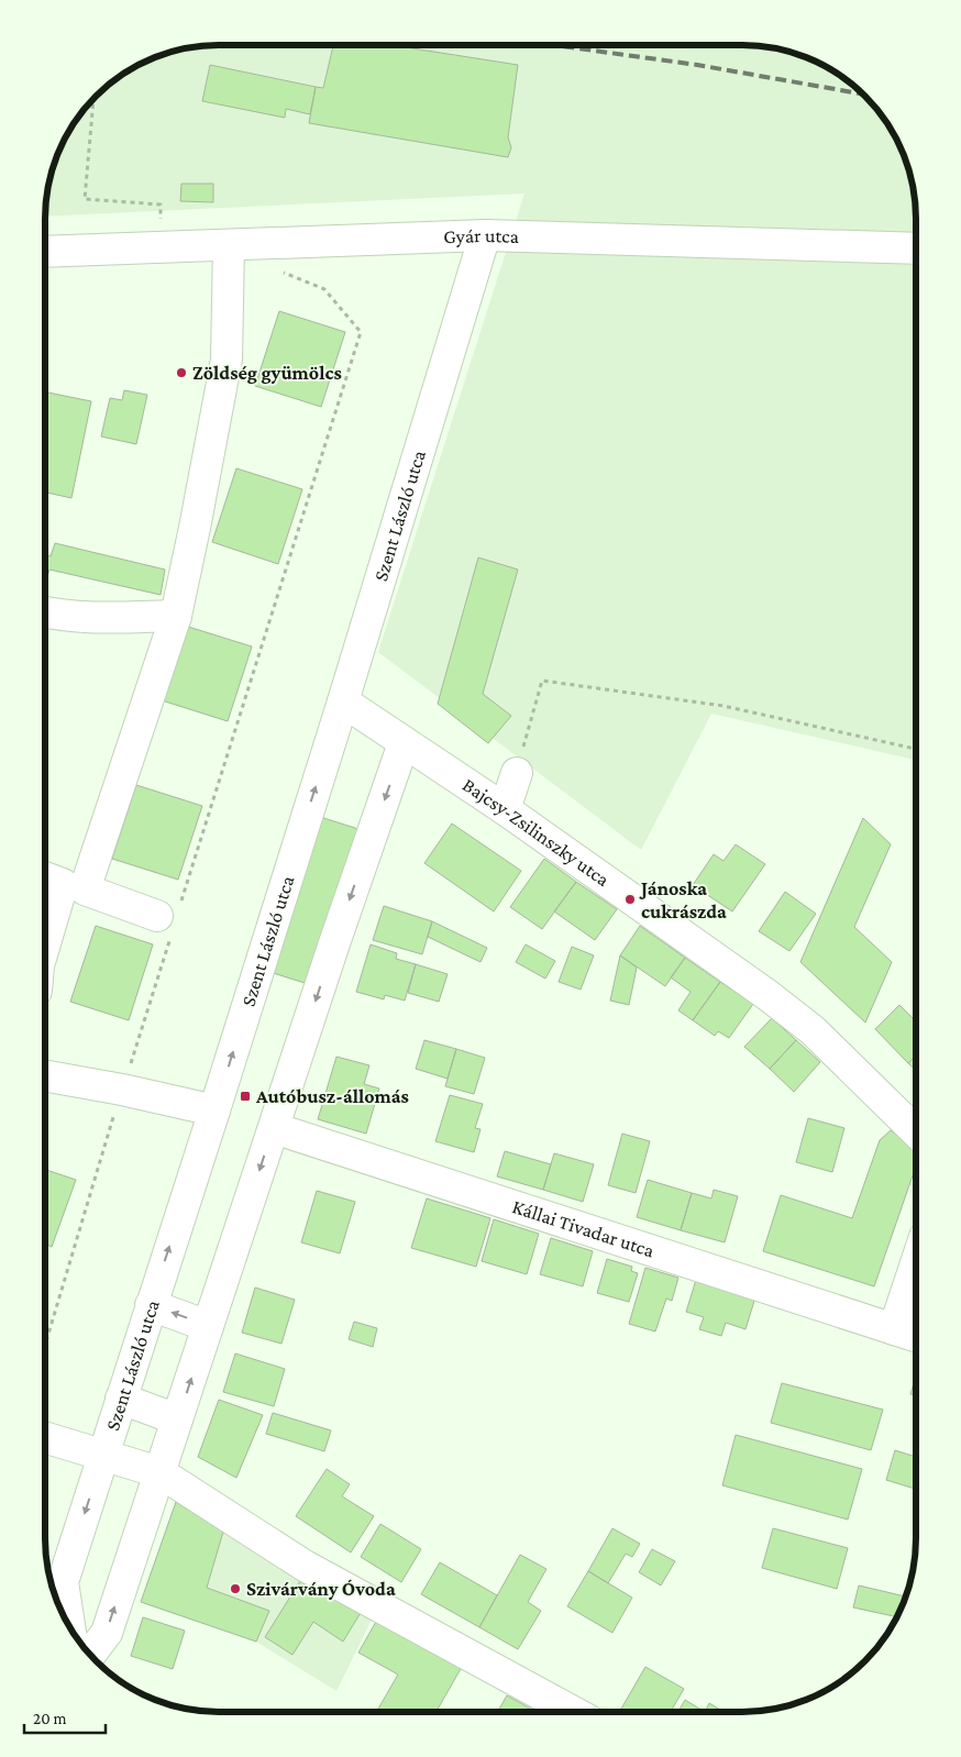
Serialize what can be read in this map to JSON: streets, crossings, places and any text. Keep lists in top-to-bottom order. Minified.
{"streets":{"street":["Gyár utca","Szent László utca","Bajcsy-Zsilinszky utca","Kállai Tivadar utca"]},"crossings":[["Gyár utca","Szent László utca"],["Szent László utca","Bajcsy-Zsilinszky utca"]],"places":{"other":["Zöldség gyümölcs","Jánoska cukrászda","Szivárvány Óvoda"],"transit":["Autóbusz-állomás"]},"scale_bar":"20 m"}
